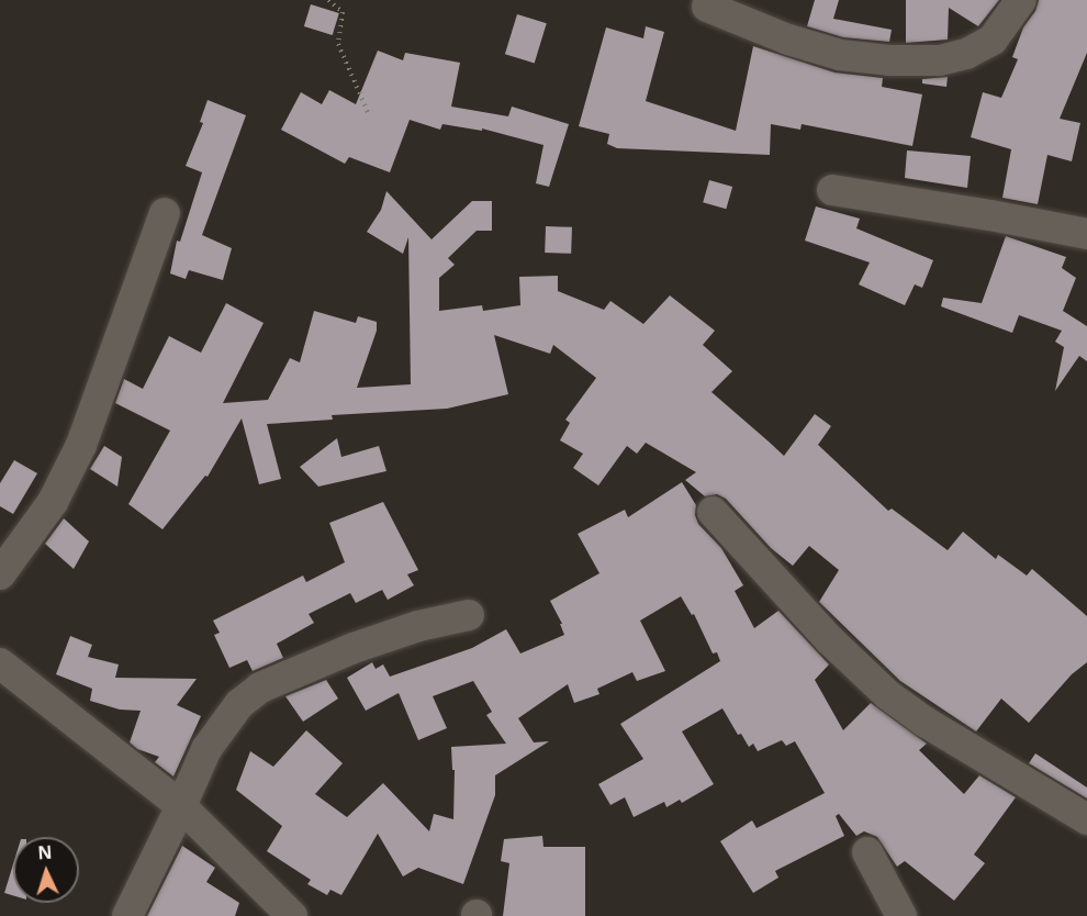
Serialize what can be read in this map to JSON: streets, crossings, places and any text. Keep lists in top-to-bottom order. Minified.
{"north":"top"}
